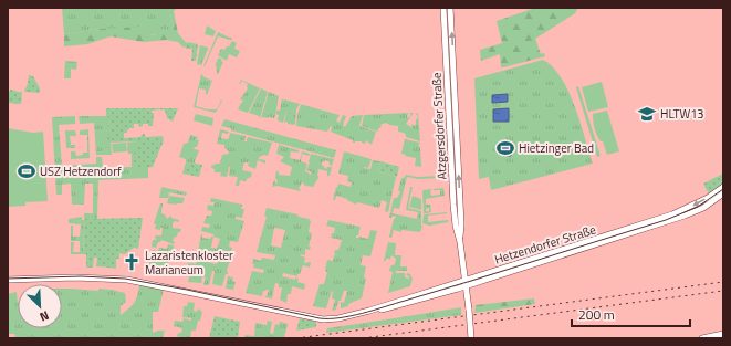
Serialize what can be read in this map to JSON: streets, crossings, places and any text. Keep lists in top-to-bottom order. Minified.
{"streets":{"main road":["Atzgersdorfer Straße","Hetzendorfer Straße"]},"crossings":[["Atzgersdorfer Straße","Hetzendorfer Straße"]],"places":{"school or university":["HLTW13"],"sports":["Hietzinger Bad","USZ Hetzendorf"],"church":["Lazaristenkloster Marianeum"]},"scale_bar":"200 m","north":"bottom right"}
